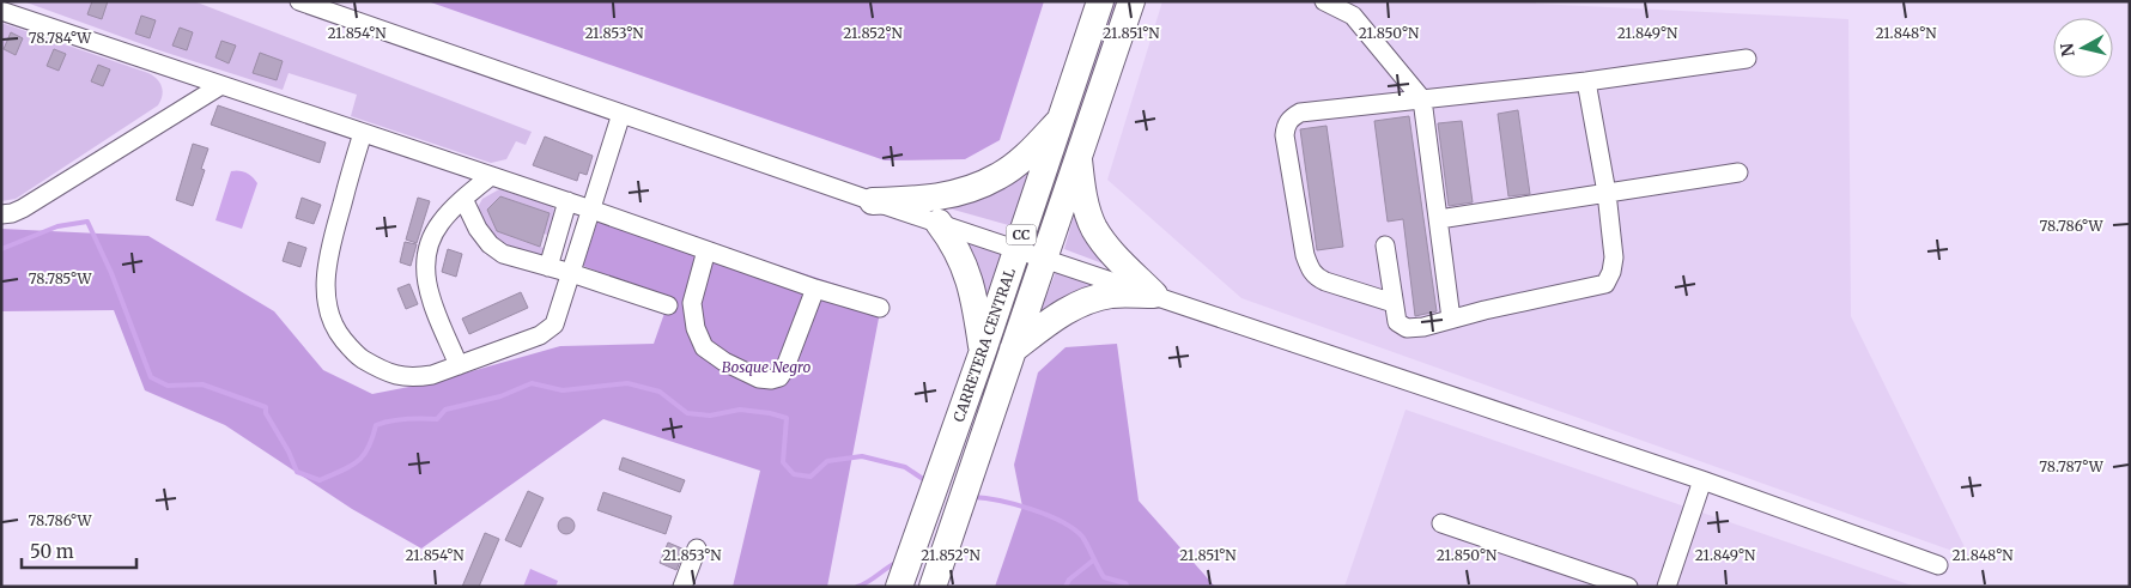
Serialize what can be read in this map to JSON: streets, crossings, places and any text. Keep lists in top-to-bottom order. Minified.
{"streets":{"highway":["CC","CARRETERA CENTRAL"]},"parks":["Bosque Negro"],"scale_bar":"50 m","north":"left","coordinates":["21.854°N","21.853°N","21.852°N","21.851°N","21.850°N","21.849°N","21.848°N","78.784°W","78.786°W","78.785°W","78.787°W"]}
